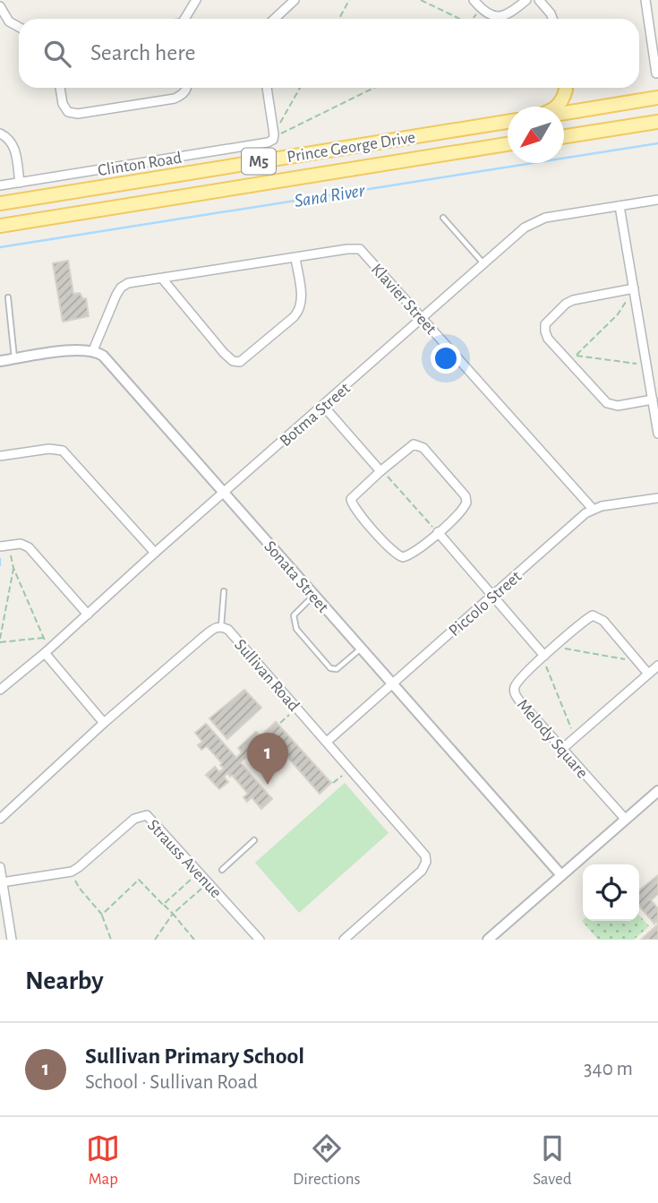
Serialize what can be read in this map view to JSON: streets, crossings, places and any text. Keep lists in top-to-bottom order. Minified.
{"streets":{"main road":["Prince George Drive","M5"],"street":["Clinton Road","Klavier Street","Botma Street","Sonata Street","Piccolo Street","Sullivan Road","Melody Square","Strauss Avenue"]},"crossings":[["Klavier Street","Botma Street"],["Klavier Street","Sonata Street"],["Klavier Street","Piccolo Street"],["Botma Street","Sonata Street"],["Sonata Street","Piccolo Street"],["Piccolo Street","Sullivan Road"]],"water":["Sand River"],"north":"bottom left","page":{"search":"Search here","pins":"1","heading":"Nearby","list":[{"mark":"1","name":"Sullivan Primary School","note":"School · Sullivan Road","value":"340 m"}],"nav":["Map","Directions","Saved"]}}
